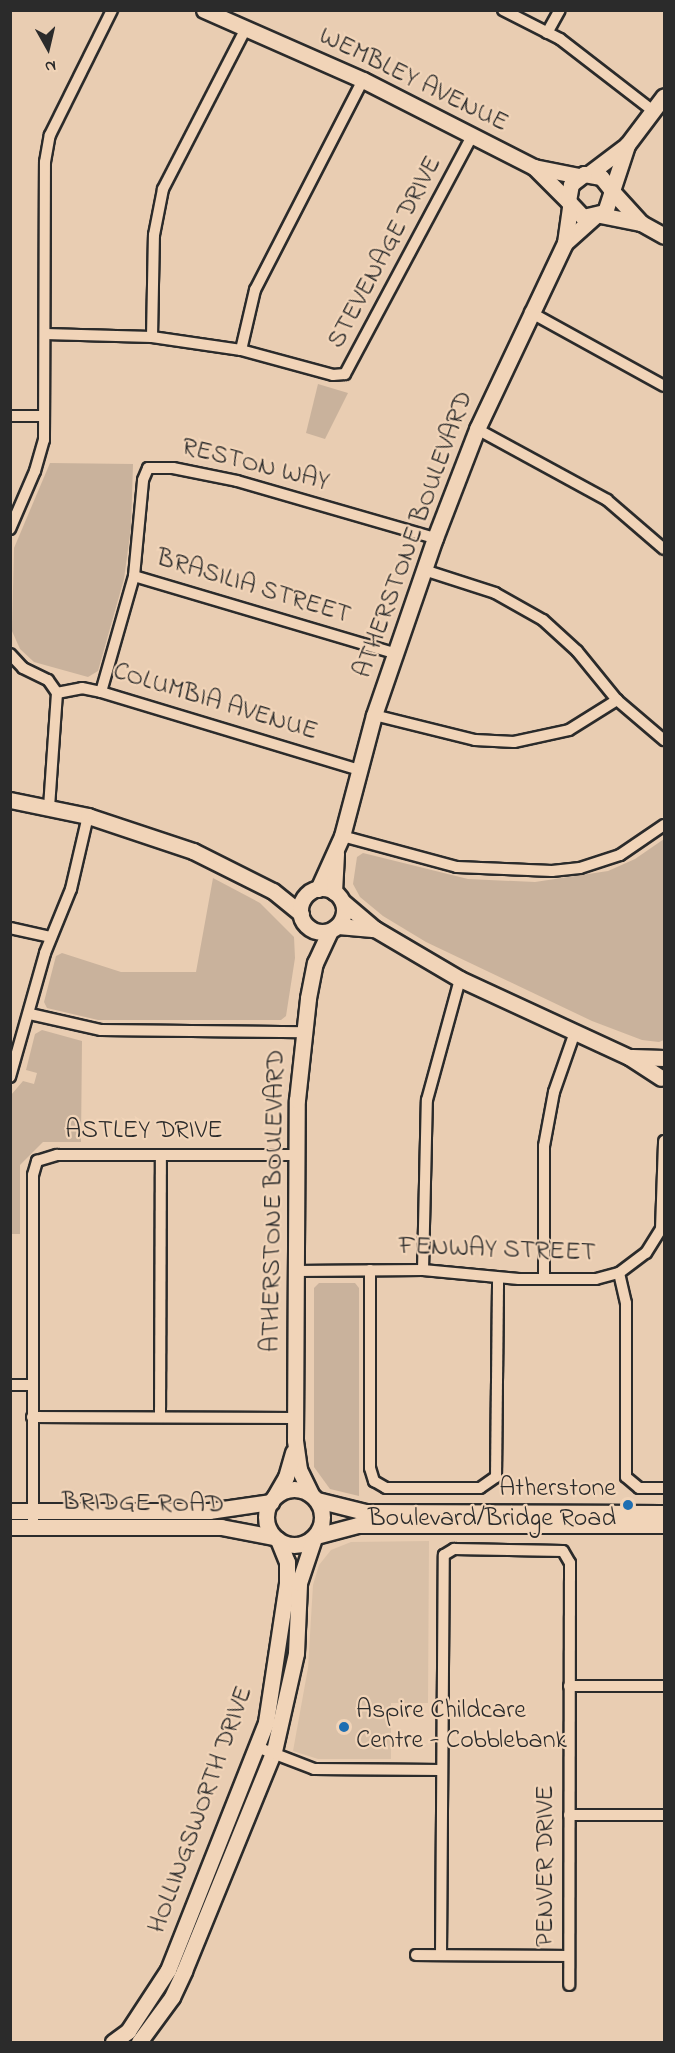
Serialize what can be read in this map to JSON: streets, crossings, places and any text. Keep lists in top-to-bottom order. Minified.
{"streets":{"street":["WEMBLEY AVENUE","STEVENAGE DRIVE","RESTON WAY","ATHERSTONE BOULEVARD","BRASILIA STREET","COLUMBIA AVENUE","ASTLEY DRIVE","FENWAY STREET","BRIDGE ROAD","HOLLINGSWORTH DRIVE","PENVER DRIVE"]},"crossings":[["WEMBLEY AVENUE","STEVENAGE DRIVE"],["WEMBLEY AVENUE","ATHERSTONE BOULEVARD"],["RESTON WAY","ATHERSTONE BOULEVARD"],["RESTON WAY","BRASILIA STREET"],["RESTON WAY","COLUMBIA AVENUE"],["ATHERSTONE BOULEVARD","BRASILIA STREET"],["ATHERSTONE BOULEVARD","COLUMBIA AVENUE"],["ATHERSTONE BOULEVARD","ASTLEY DRIVE"],["ATHERSTONE BOULEVARD","FENWAY STREET"],["ATHERSTONE BOULEVARD","BRIDGE ROAD"],["ATHERSTONE BOULEVARD","HOLLINGSWORTH DRIVE"],["ASTLEY DRIVE","BRIDGE ROAD"],["BRIDGE ROAD","HOLLINGSWORTH DRIVE"]],"places":["Atherstone Boulevard/Bridge Road","Aspire Childcare Centre - Cobblebank"],"north":"bottom"}
